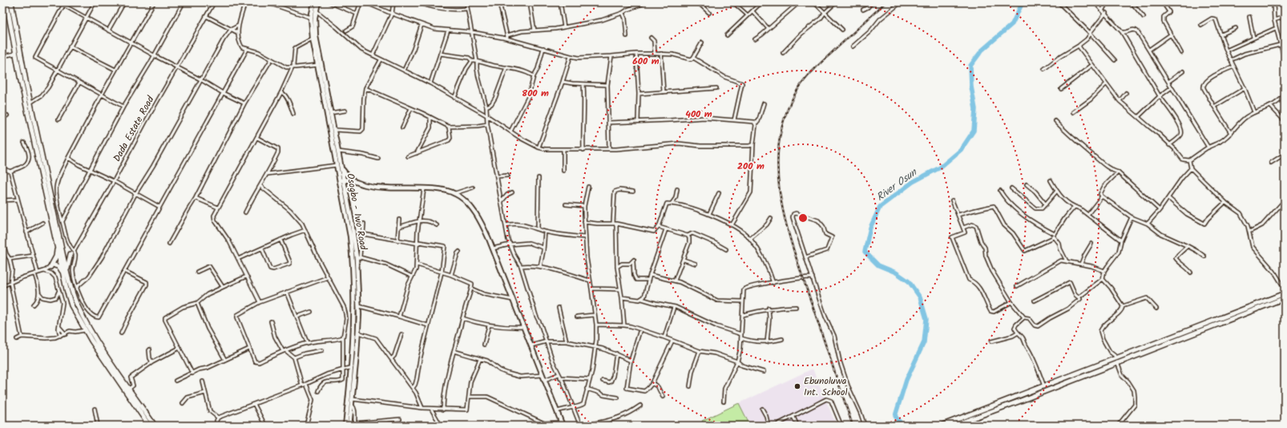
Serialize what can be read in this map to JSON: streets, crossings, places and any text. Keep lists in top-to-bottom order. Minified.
{"streets":{"main road":["Osogbo - Iwo Road"],"street":["Dada Estate Road"]},"water":["River Osun"],"places":["Ebunoluwa Int. School"],"rings":["600 m","800 m","400 m","200 m"]}
